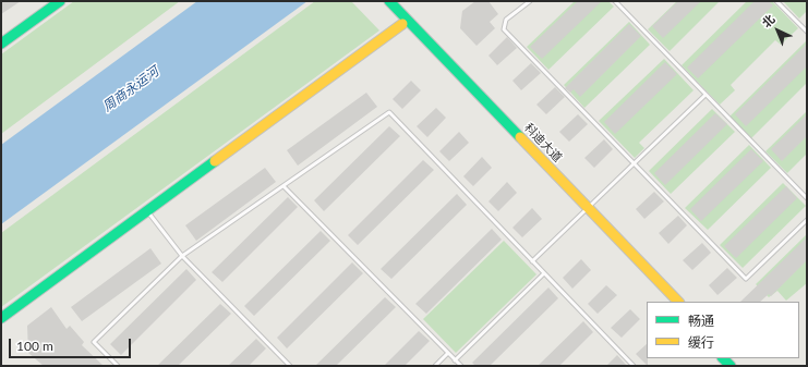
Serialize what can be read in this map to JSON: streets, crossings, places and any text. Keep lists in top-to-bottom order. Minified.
{"streets":{"main road":["科迪大道"]},"water":["周商永运河"],"legend":["畅通","缓行"],"scale_bar":"100 m","north":"top left"}
